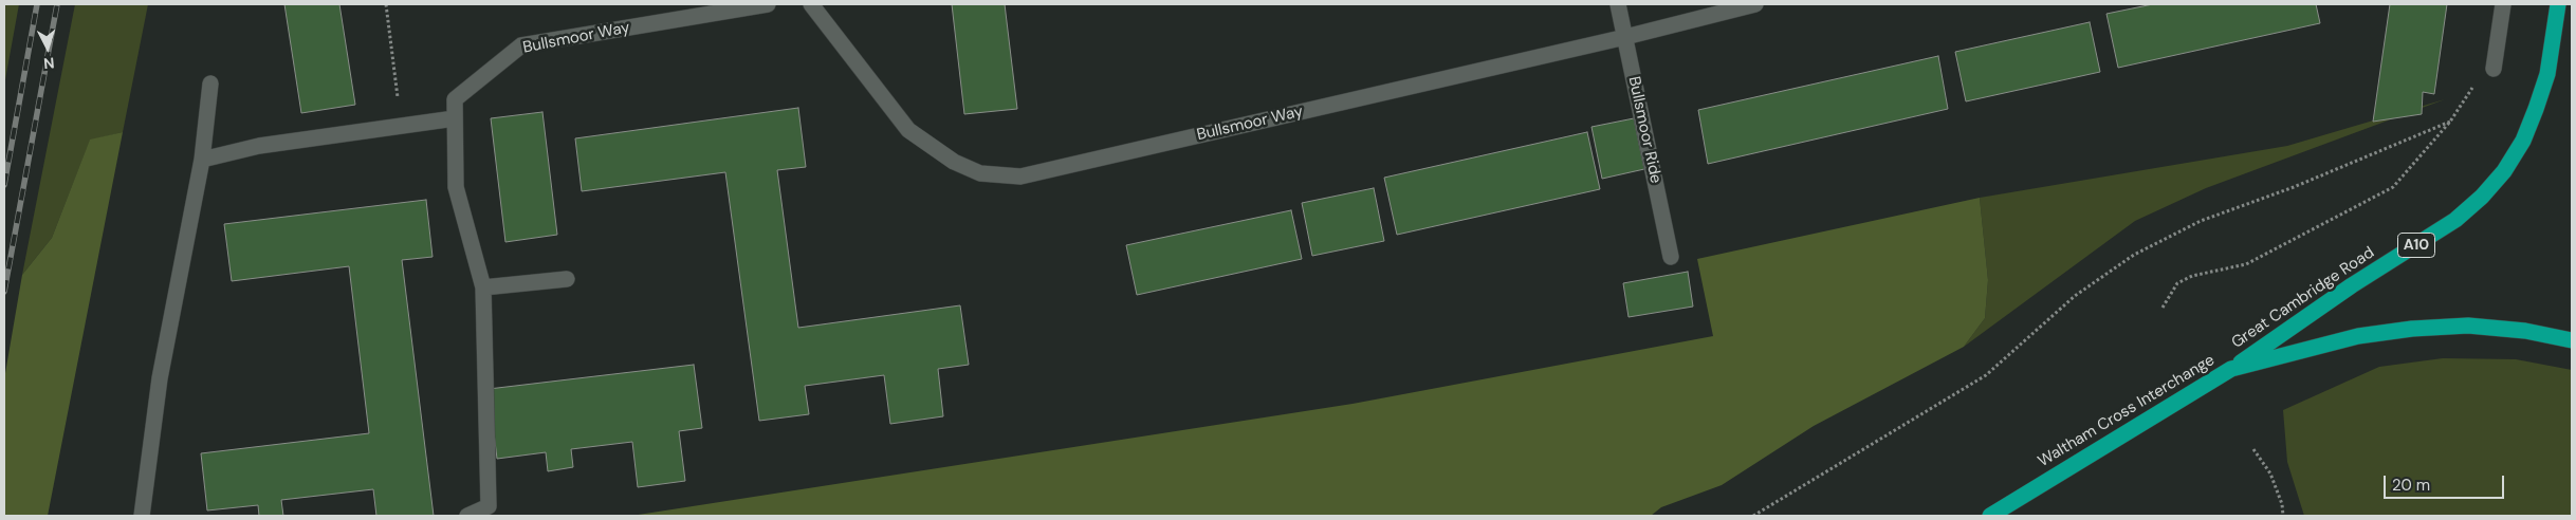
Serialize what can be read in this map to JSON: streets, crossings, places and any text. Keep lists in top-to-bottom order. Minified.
{"streets":{"highway":["A10","Great Cambridge Road","Waltham Cross Interchange"],"street":["Bullsmoor Way","Bullsmoor Ride"]},"crossings":[["Bullsmoor Way","Bullsmoor Ride"],["Great Cambridge Road","Waltham Cross Interchange"]],"scale_bar":"20 m","north":"bottom"}
